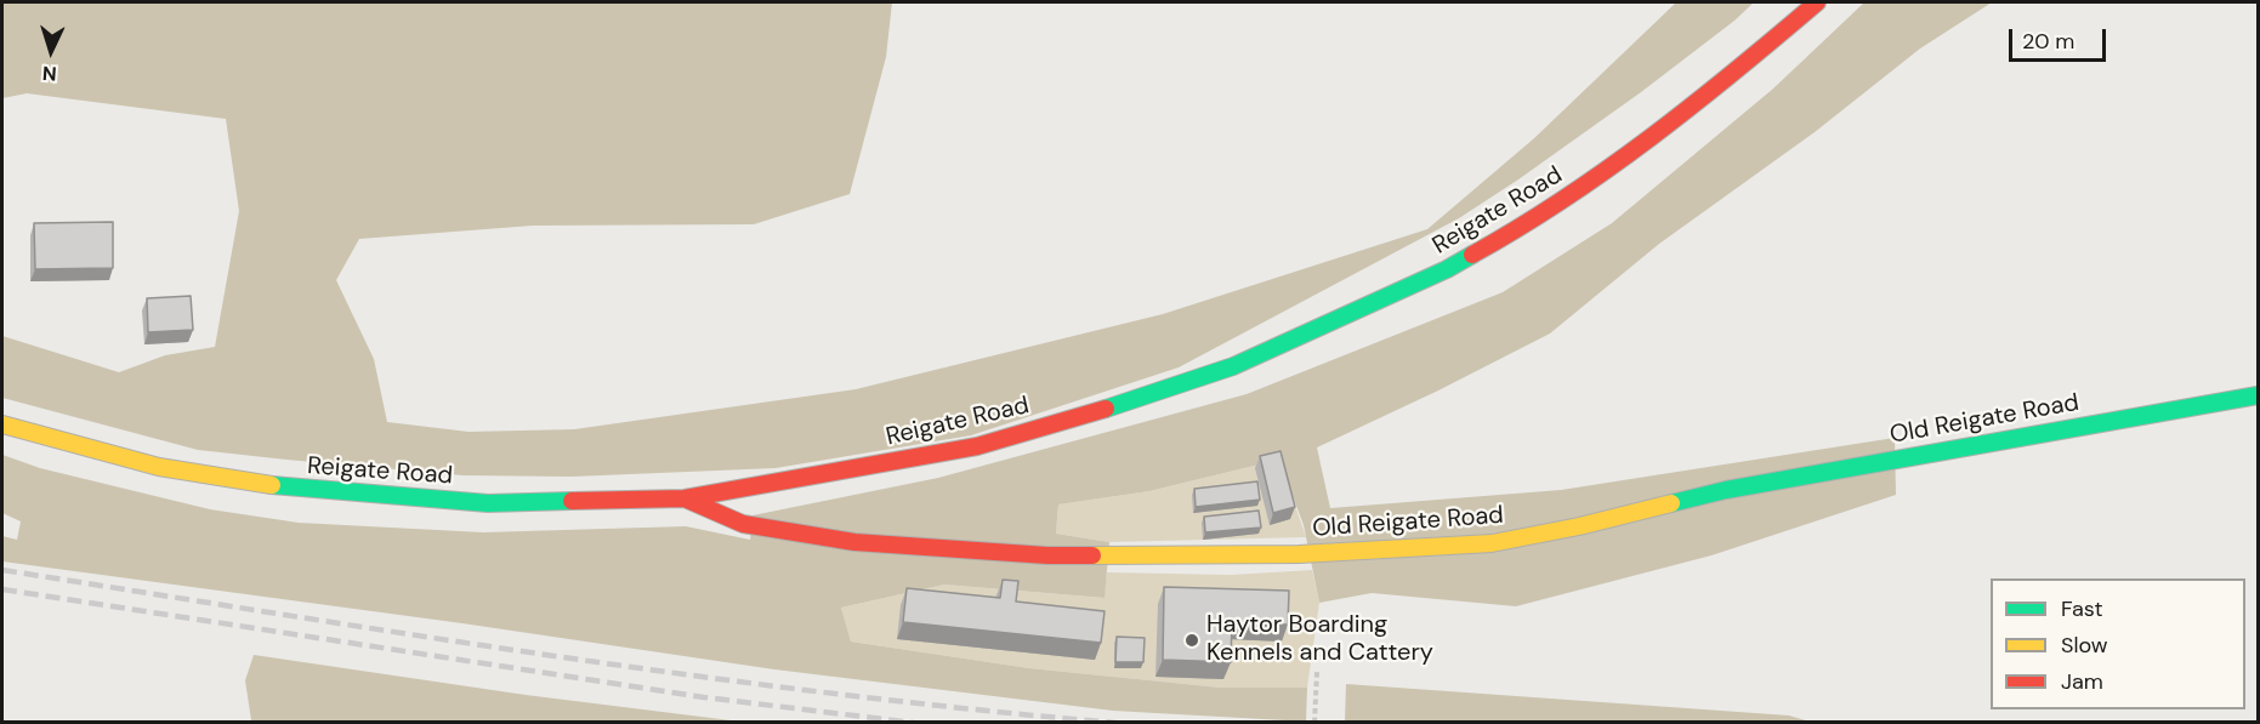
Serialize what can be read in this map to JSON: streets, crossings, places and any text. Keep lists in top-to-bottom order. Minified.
{"streets":{"main road":["Reigate Road","Old Reigate Road"]},"crossings":[["Reigate Road","Old Reigate Road"]],"places":["Haytor Boarding Kennels and Cattery"],"legend":["Fast","Slow","Jam"],"scale_bar":"20 m","north":"bottom"}
